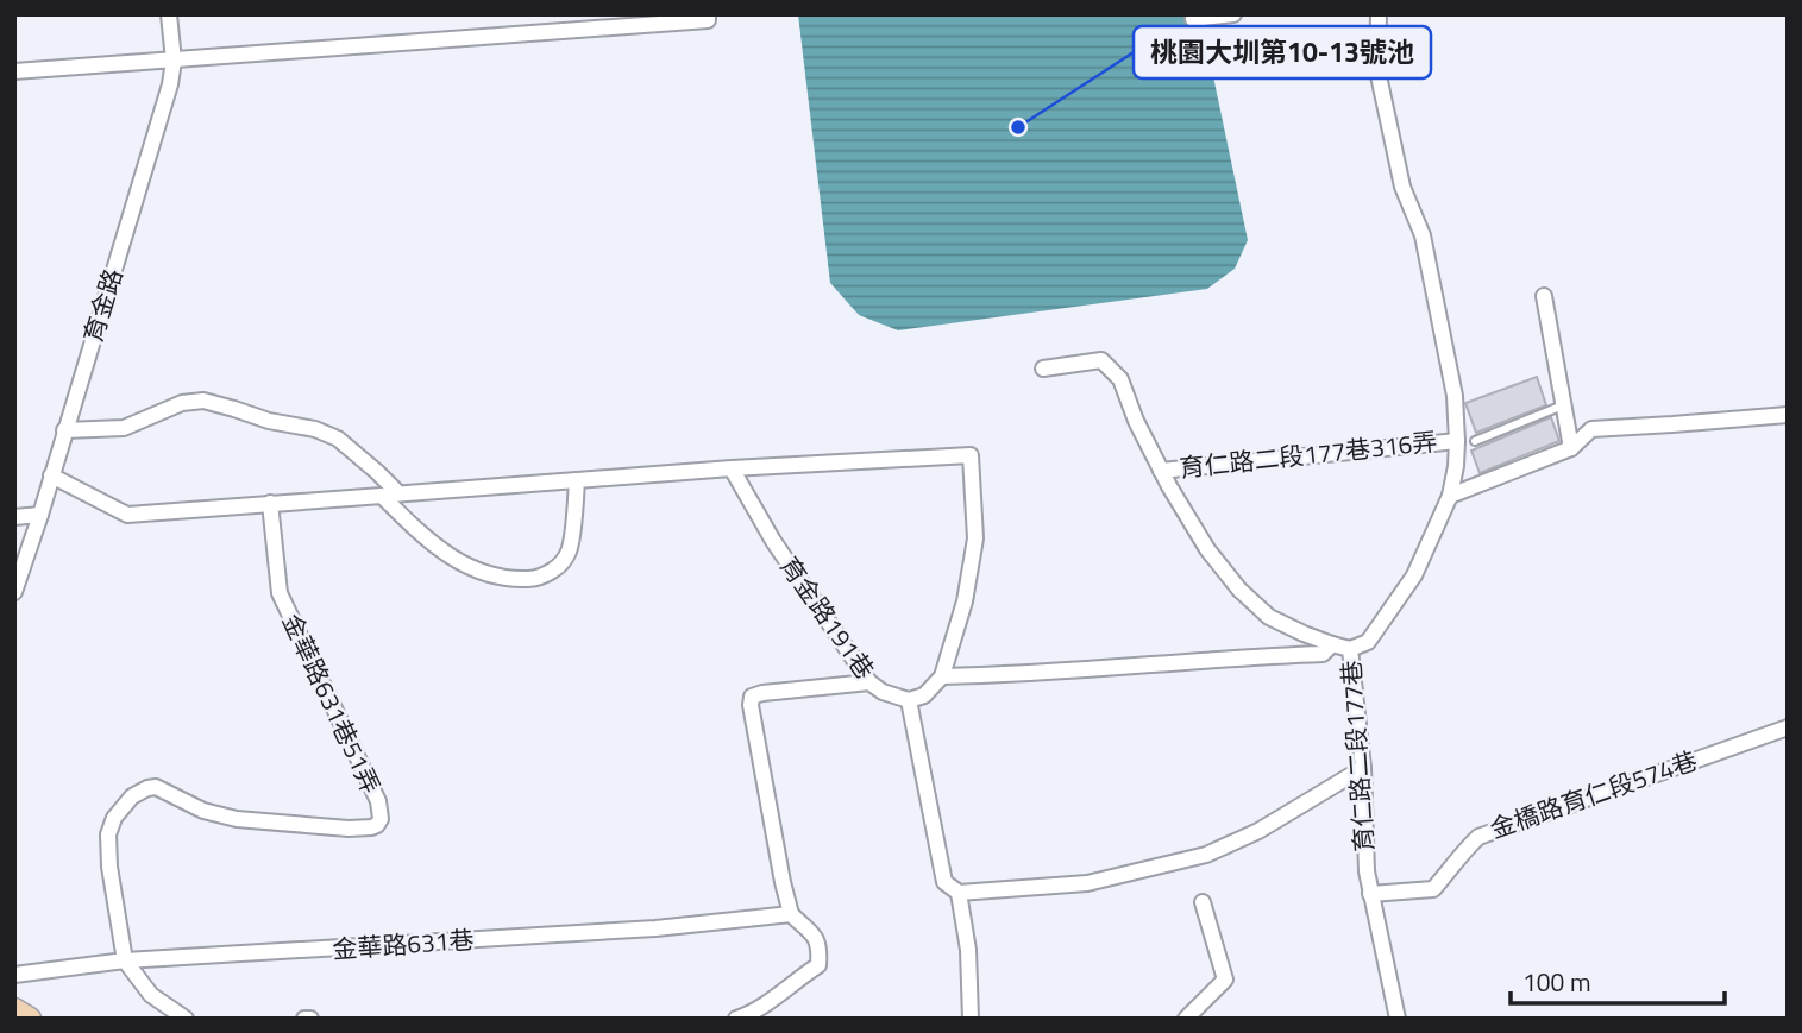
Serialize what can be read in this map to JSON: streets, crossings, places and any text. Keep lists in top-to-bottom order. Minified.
{"streets":{"street":["育金路","育仁路二段177巷316弄","育金路191巷","金華路631巷51弄","育仁路二段177巷","金橋路育仁段574巷","金華路631巷"]},"crossings":[["育仁路二段177巷316弄","育仁路二段177巷"],["金華路631巷51弄","金華路631巷"],["育仁路二段177巷","金橋路育仁段574巷"]],"places":["桃園大圳第10-13號池"],"scale_bar":"100 m"}
